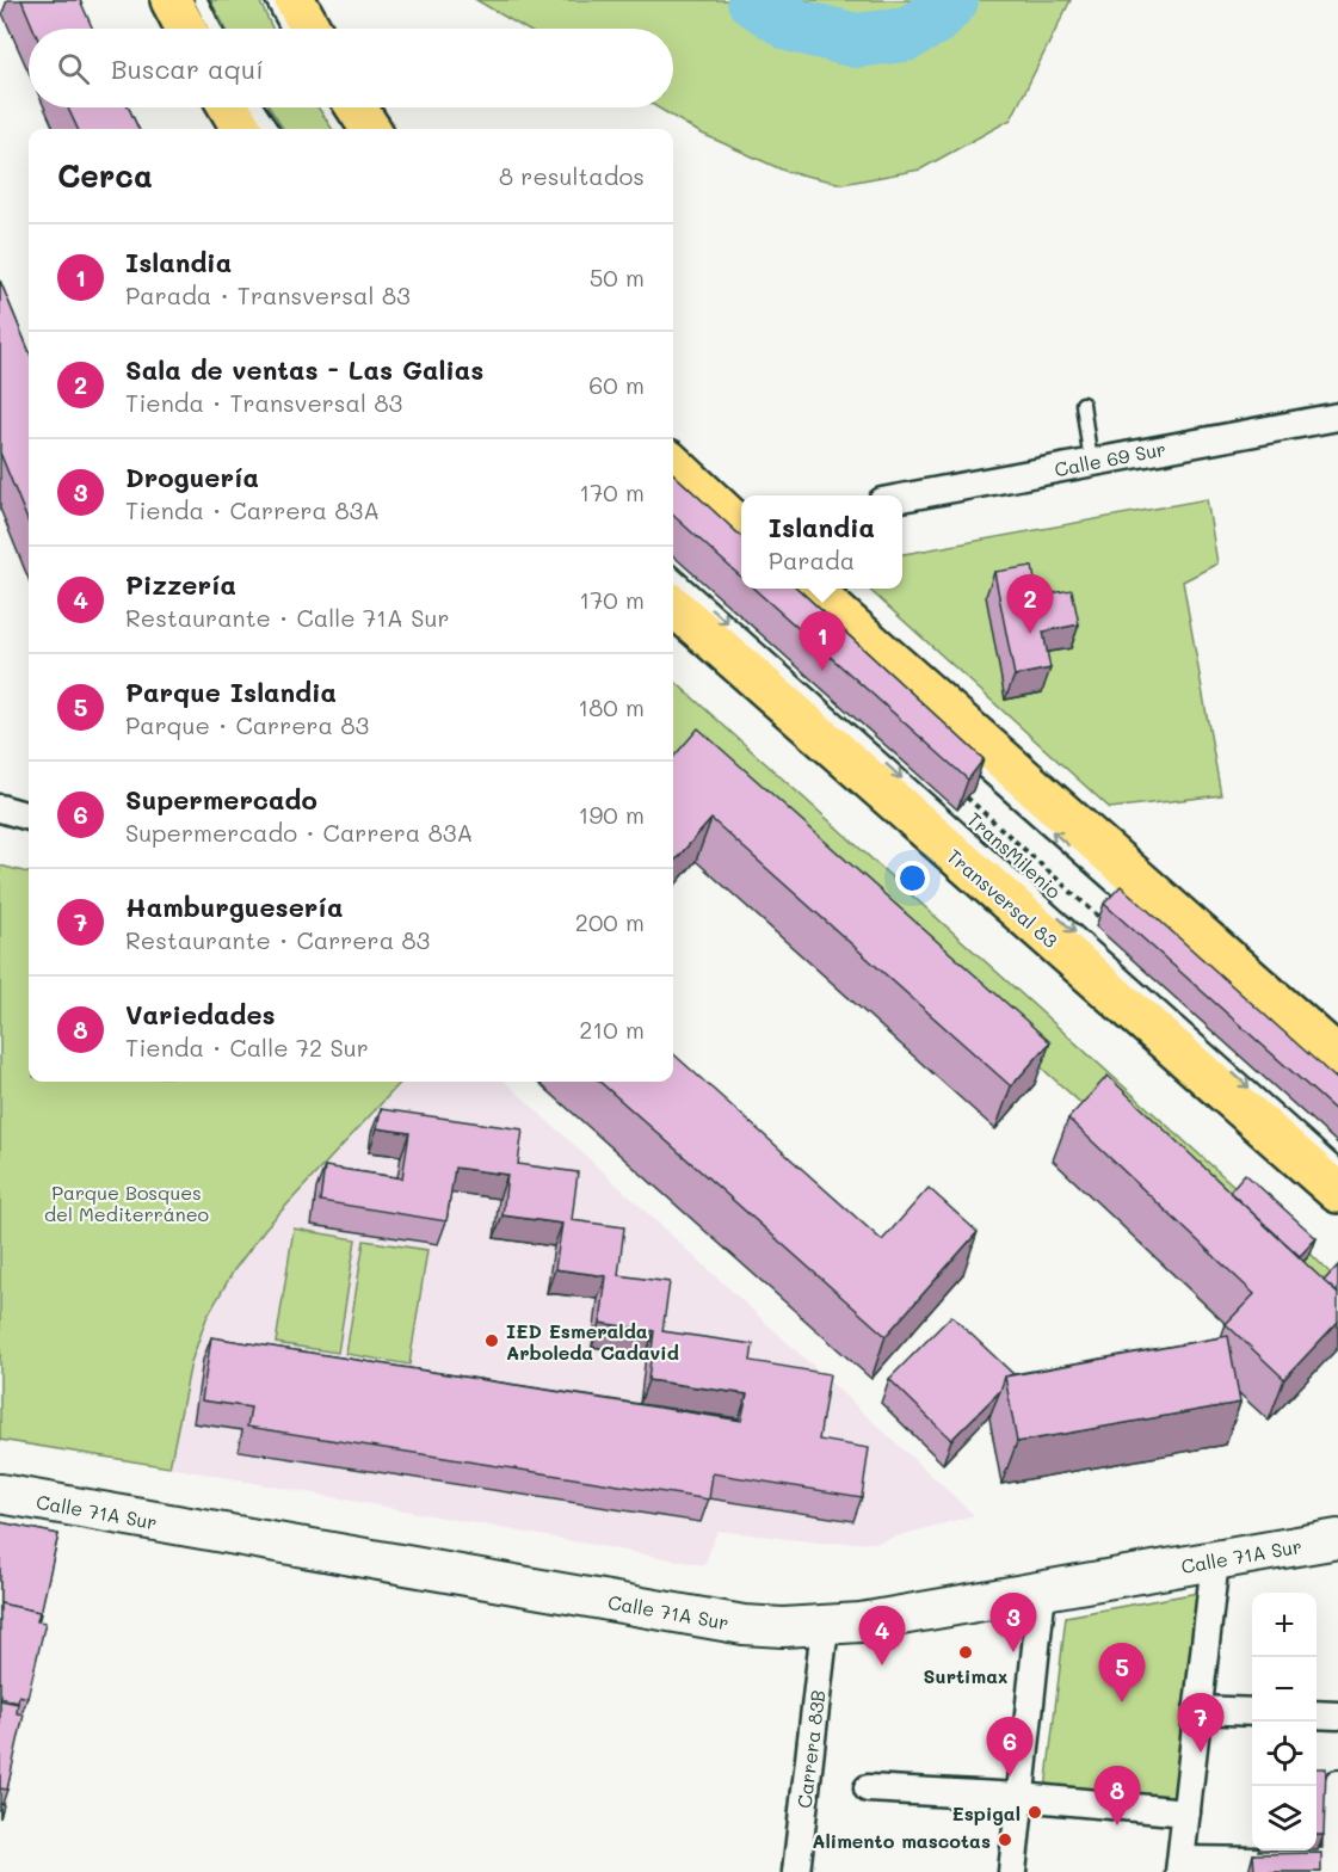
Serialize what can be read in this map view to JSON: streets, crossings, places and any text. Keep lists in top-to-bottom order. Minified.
{"streets":{"main road":["Transversal 83"],"street":["Calle 69 Sur","Calle 71A Sur","Carrera 83B"],"lane":["TransMilenio"]},"crossings":[["Calle 71A Sur","Carrera 83B"]],"one_way":["TransMilenio"],"parks":["Parque Bosques del Mediterráneo"],"places":["IED Esmeralda Arboleda Cadavid","Surtimax","Espigal","Alimento mascotas"],"page":{"search":"Buscar aquí","heading":["Cerca","8 resultados"],"list":[{"mark":"1","name":"Islandia","note":"Parada · Transversal 83","value":"50 m"},{"mark":"2","name":"Sala de ventas - Las Galias","note":"Tienda · Transversal 83","value":"60 m"},{"mark":"3","name":"Droguería","note":"Tienda · Carrera 83A","value":"170 m"},{"mark":"4","name":"Pizzería","note":"Restaurante · Calle 71A Sur","value":"170 m"},{"mark":"5","name":"Parque Islandia","note":"Parque · Carrera 83","value":"180 m"},{"mark":"6","name":"Supermercado","note":"Supermercado · Carrera 83A","value":"190 m"},{"mark":"7","name":"Hamburguesería","note":"Restaurante · Carrera 83","value":"200 m"},{"mark":"8","name":"Variedades","note":"Tienda · Calle 72 Sur","value":"210 m"}],"popup":["Islandia","Parada"],"pins":["2","1","3","4","5","7","6","8"],"map_buttons":["+","−"]}}
